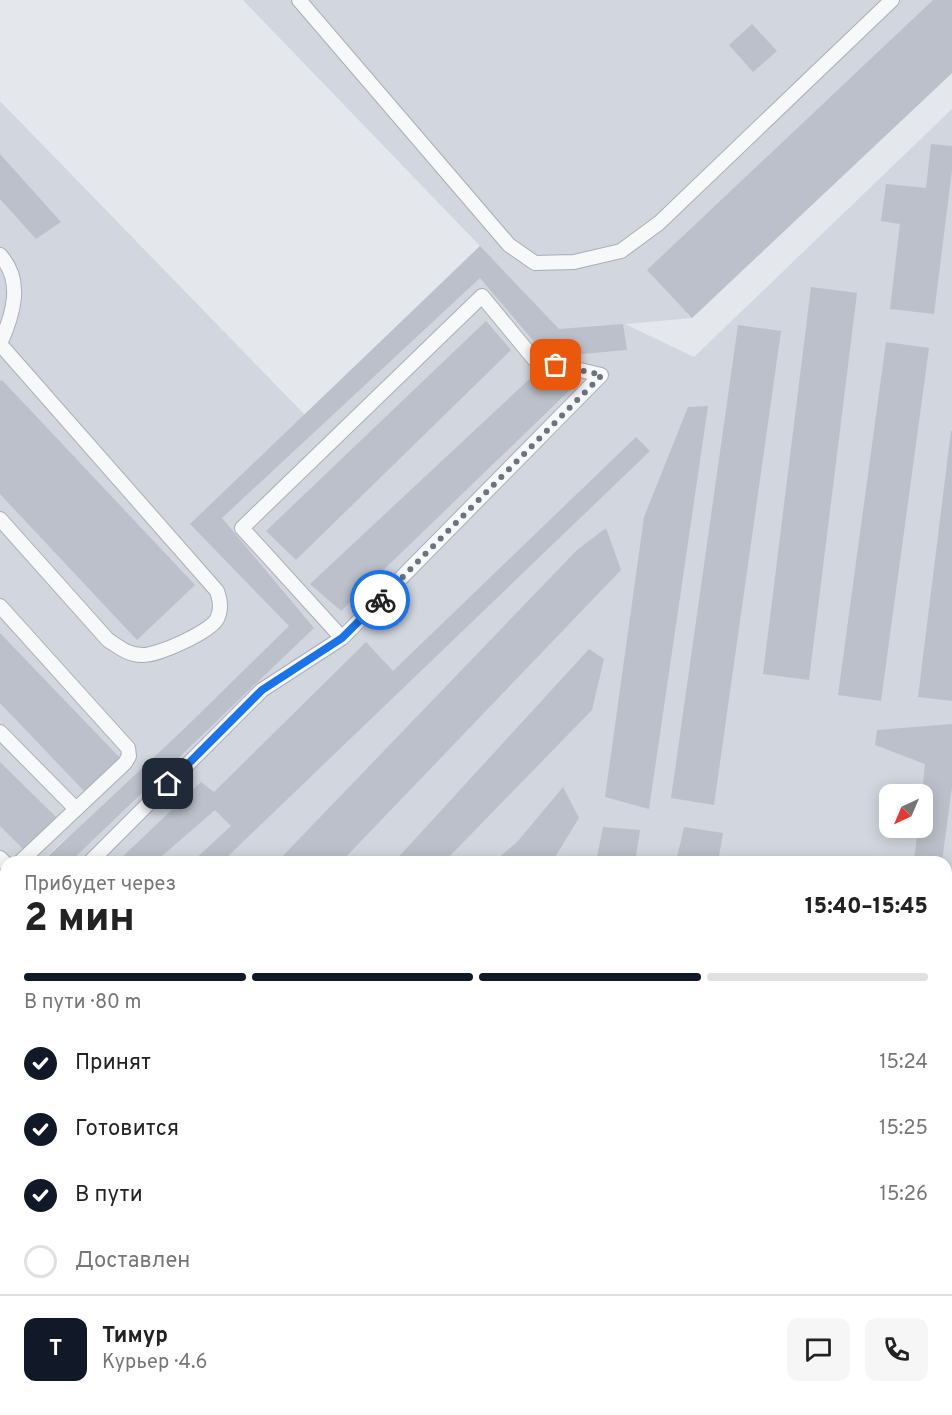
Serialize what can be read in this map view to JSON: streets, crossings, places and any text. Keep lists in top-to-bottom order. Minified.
{"north":"bottom left","page":{"heading":["2 мин","Прибудет через","15:40–15:45"],"panel":["Тимур","Курьер · 4.6"],"bar":"В пути · 80 m","list":[["Принят","15:24"],["Готовится","15:25"],["В пути","15:26"],"Доставлен"],"round":"Т"}}
